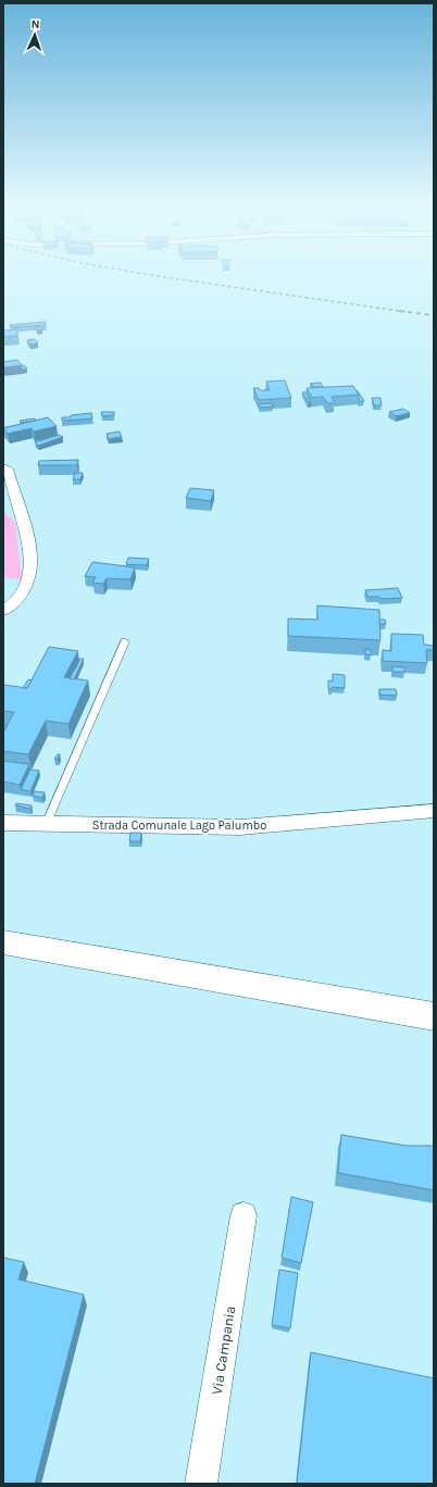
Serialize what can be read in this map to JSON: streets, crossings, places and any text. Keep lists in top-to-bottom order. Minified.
{"streets":{"street":["Strada Comunale Lago Palumbo","Via Campania"]},"north":"top"}
